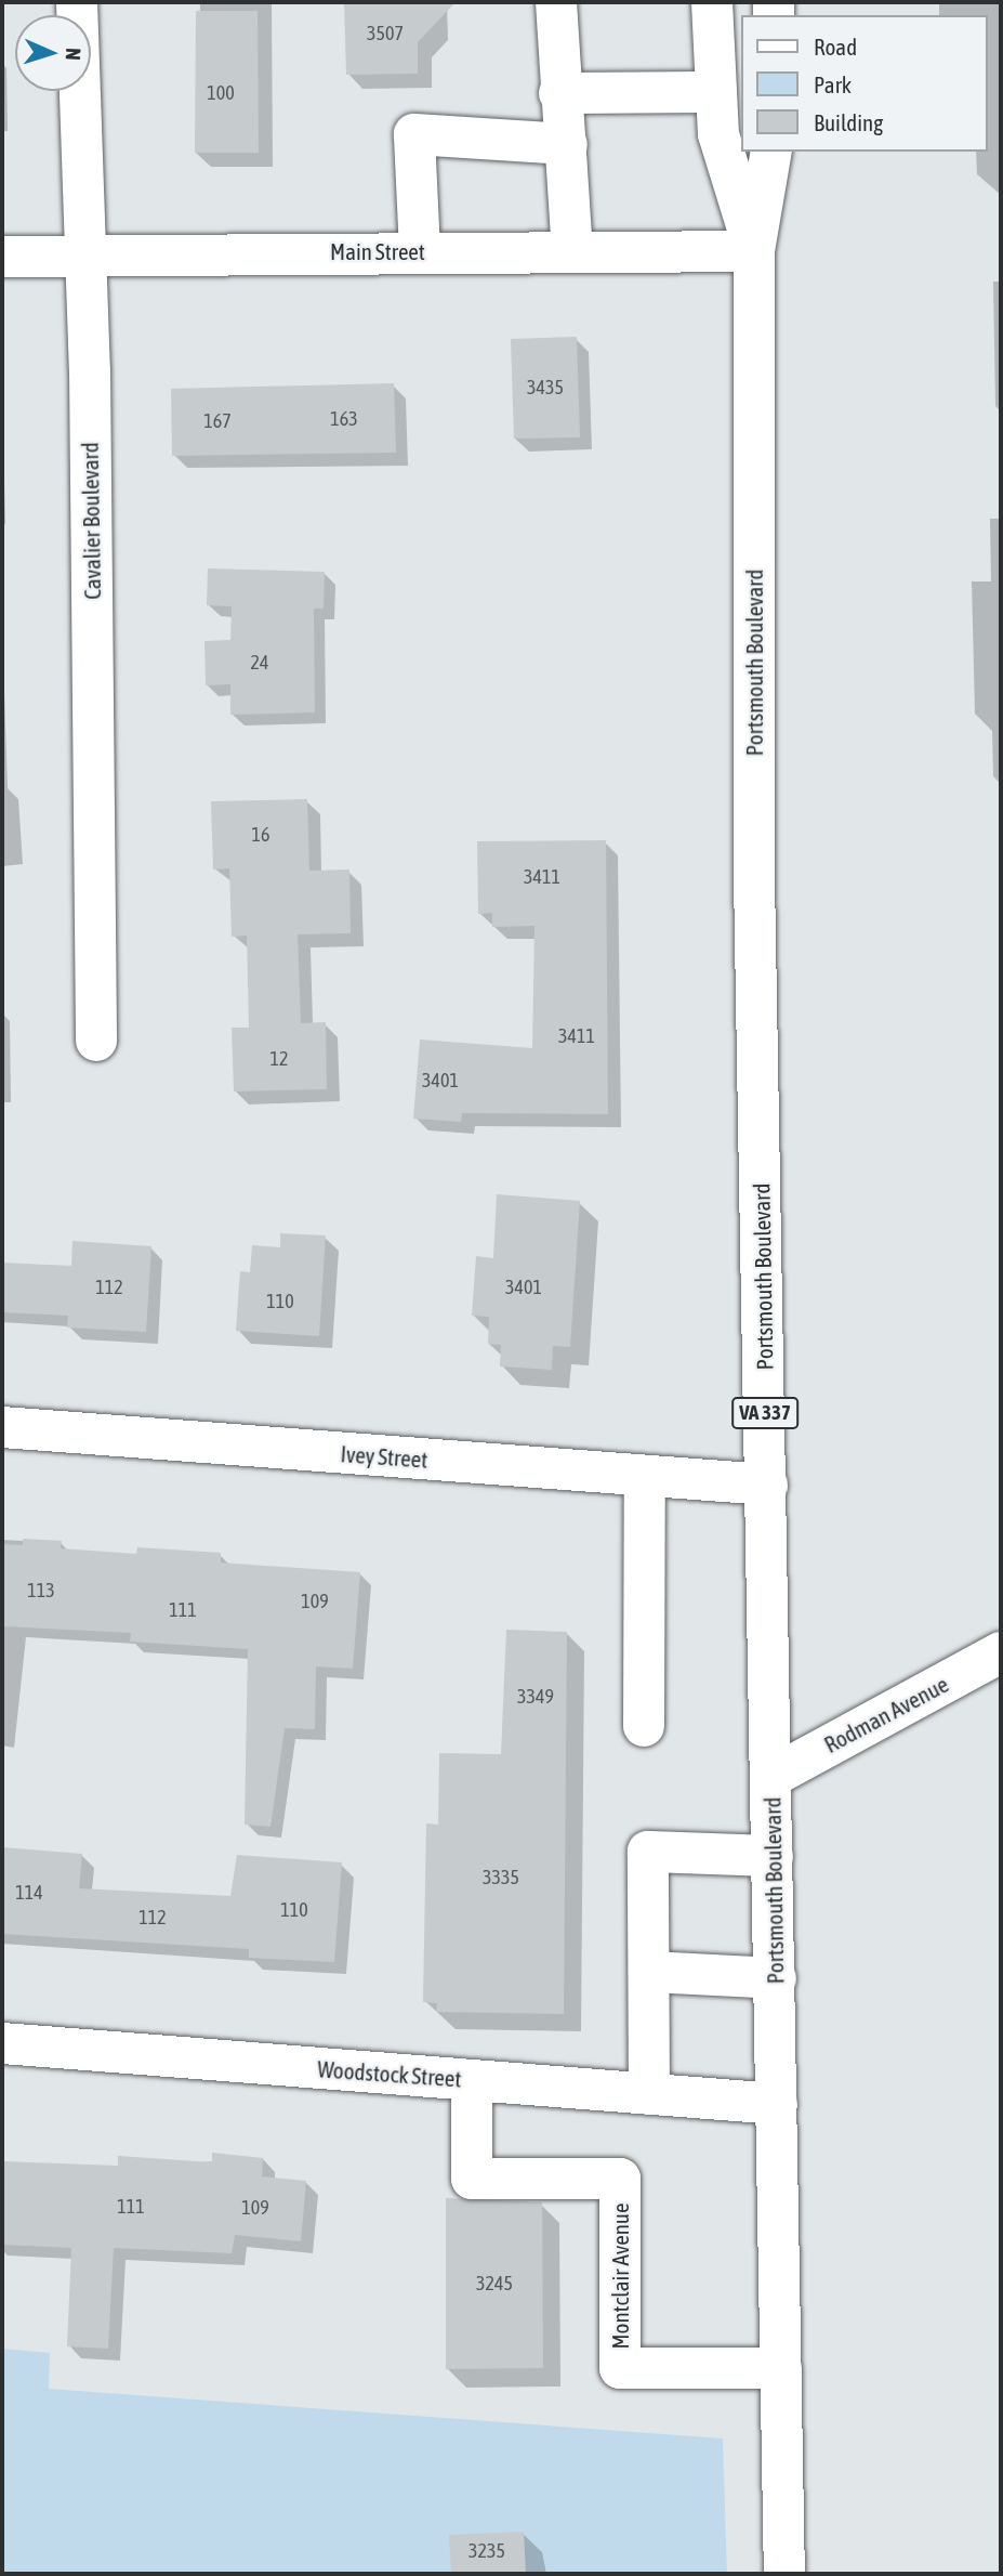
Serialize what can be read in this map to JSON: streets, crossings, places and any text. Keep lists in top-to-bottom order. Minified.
{"streets":{"street":["Main Street","Cavalier Boulevard","Portsmouth Boulevard","VA 337","Ivey Street","Rodman Avenue","Woodstock Street","Montclair Avenue"]},"crossings":[["Main Street","Cavalier Boulevard"],["Main Street","Portsmouth Boulevard"],["Portsmouth Boulevard","Ivey Street"],["Portsmouth Boulevard","Rodman Avenue"],["Portsmouth Boulevard","Woodstock Street"],["Portsmouth Boulevard","Montclair Avenue"],["Woodstock Street","Montclair Avenue"]],"house_numbers":["3507","100","3435","163","167","24","16","3411","3411","12","3401","112","3401","110","113","109","111","3349","3335","114","110","112","111","109","3245","3235"],"legend":["Road","Park","Building"],"north":"right"}
